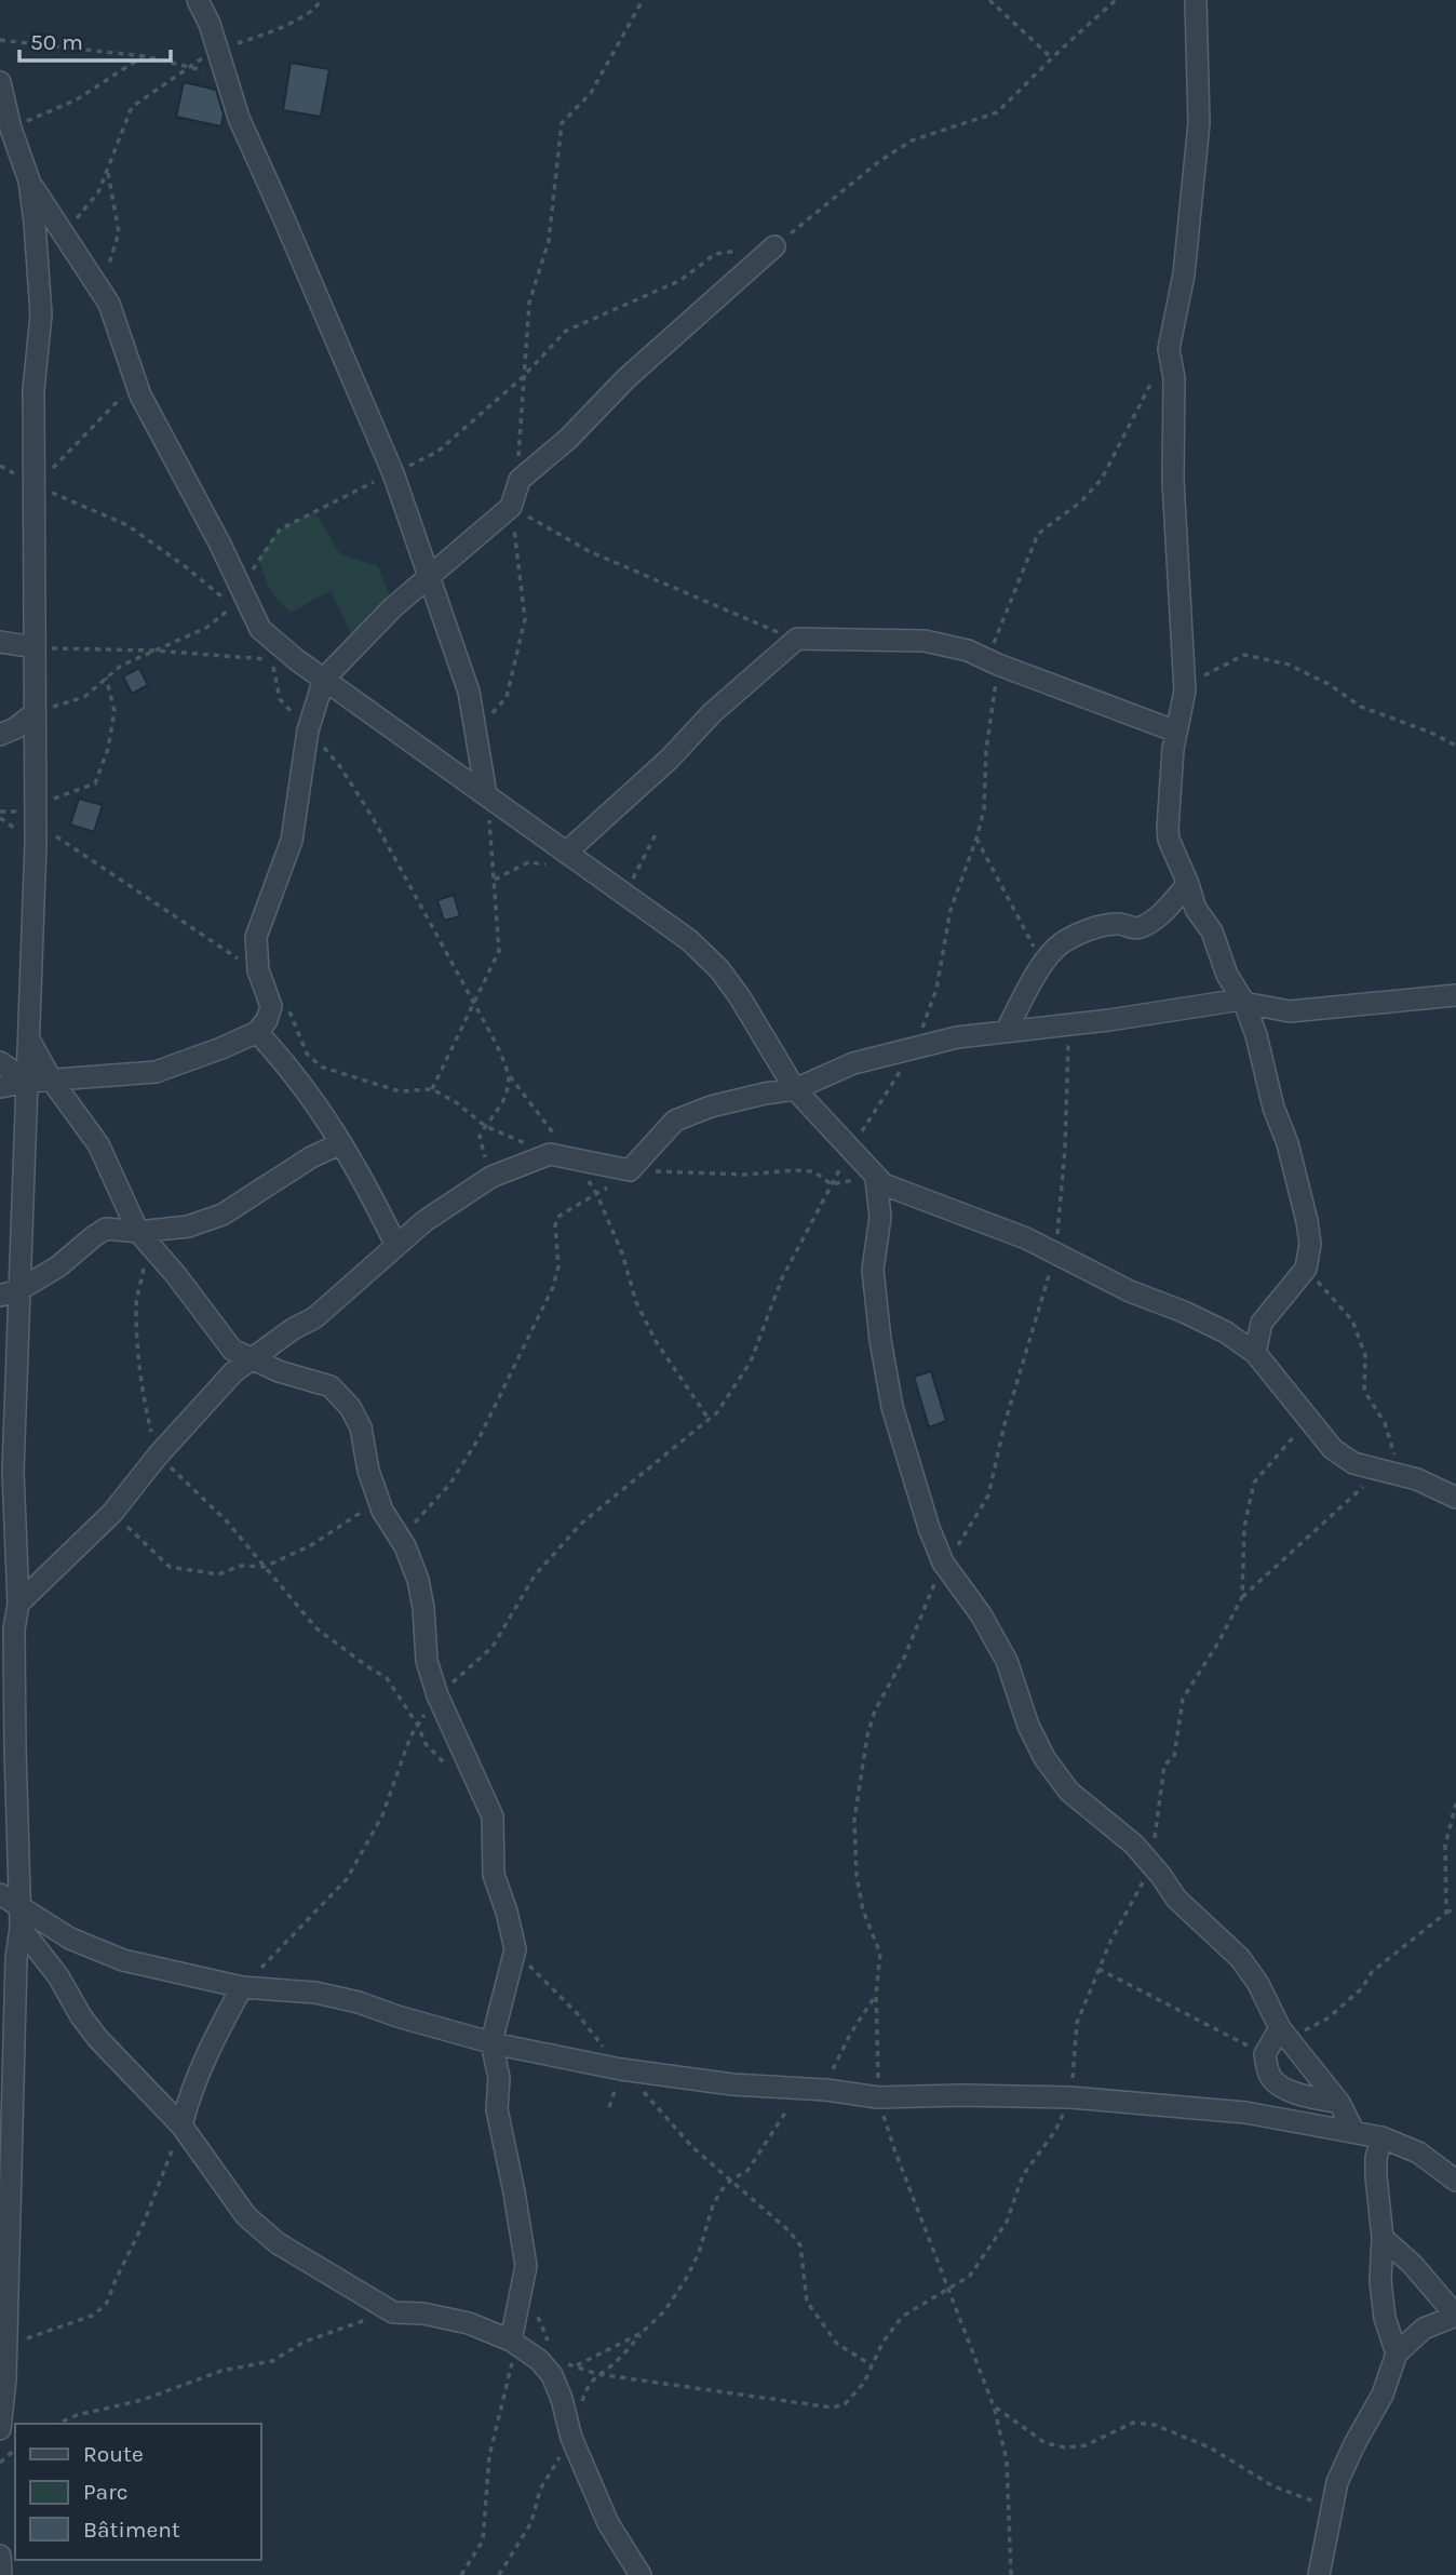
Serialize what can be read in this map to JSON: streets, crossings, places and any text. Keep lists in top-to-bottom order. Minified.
{"legend":["Route","Parc","Bâtiment"],"scale_bar":"50 m"}
